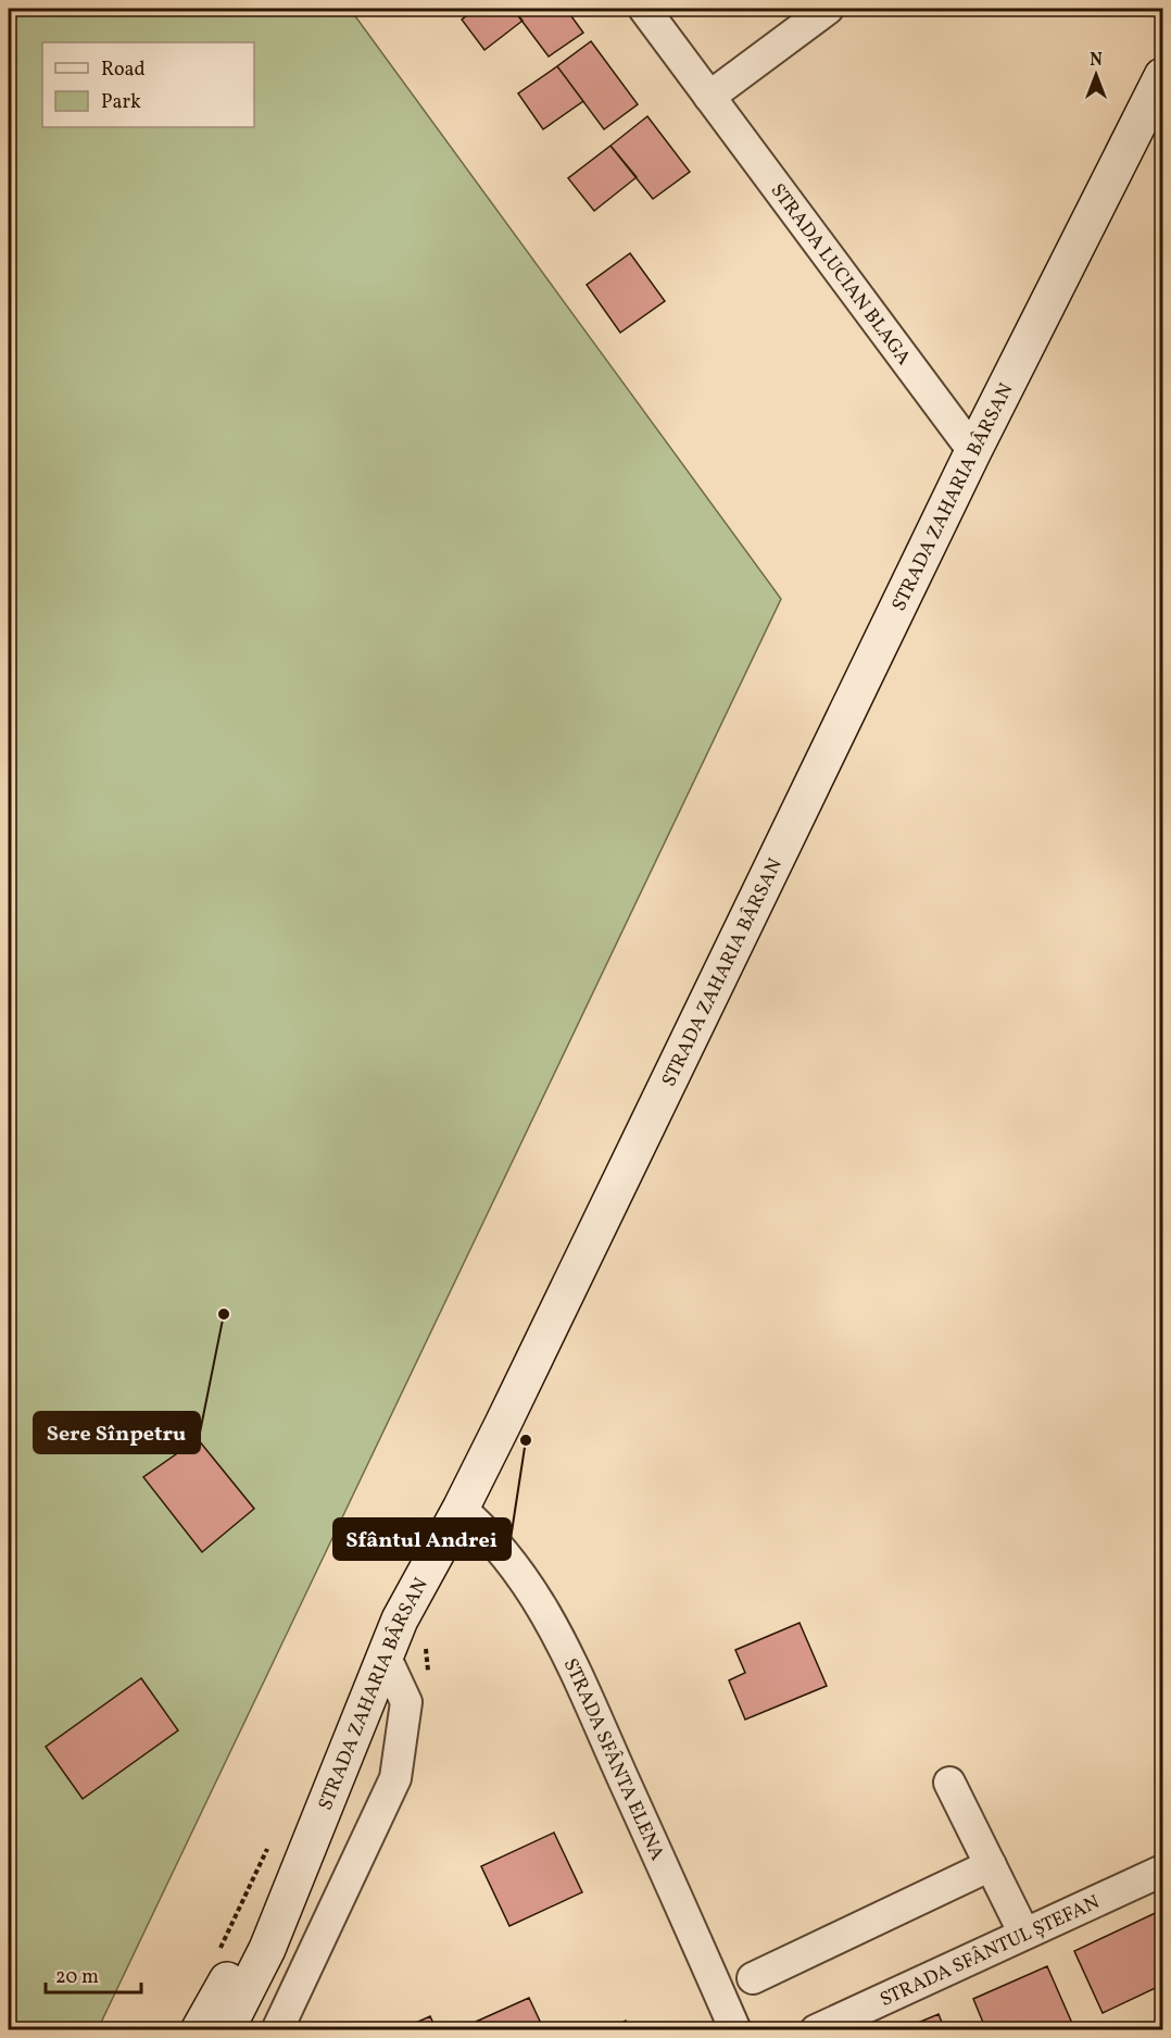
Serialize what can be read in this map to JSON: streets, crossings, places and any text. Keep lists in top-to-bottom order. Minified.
{"streets":{"main road":["STRADA ZAHARIA BÂRSAN"],"street":["STRADA LUCIAN BLAGA","STRADA SFÂNTA ELENA","STRADA SFÂNTUL ȘTEFAN"]},"crossings":[["STRADA LUCIAN BLAGA","STRADA ZAHARIA BÂRSAN"],["STRADA ZAHARIA BÂRSAN","STRADA SFÂNTA ELENA"]],"places":["Sere Sînpetru","Sfântul Andrei"],"legend":["Road","Park"],"scale_bar":"20 m","north":"top"}
